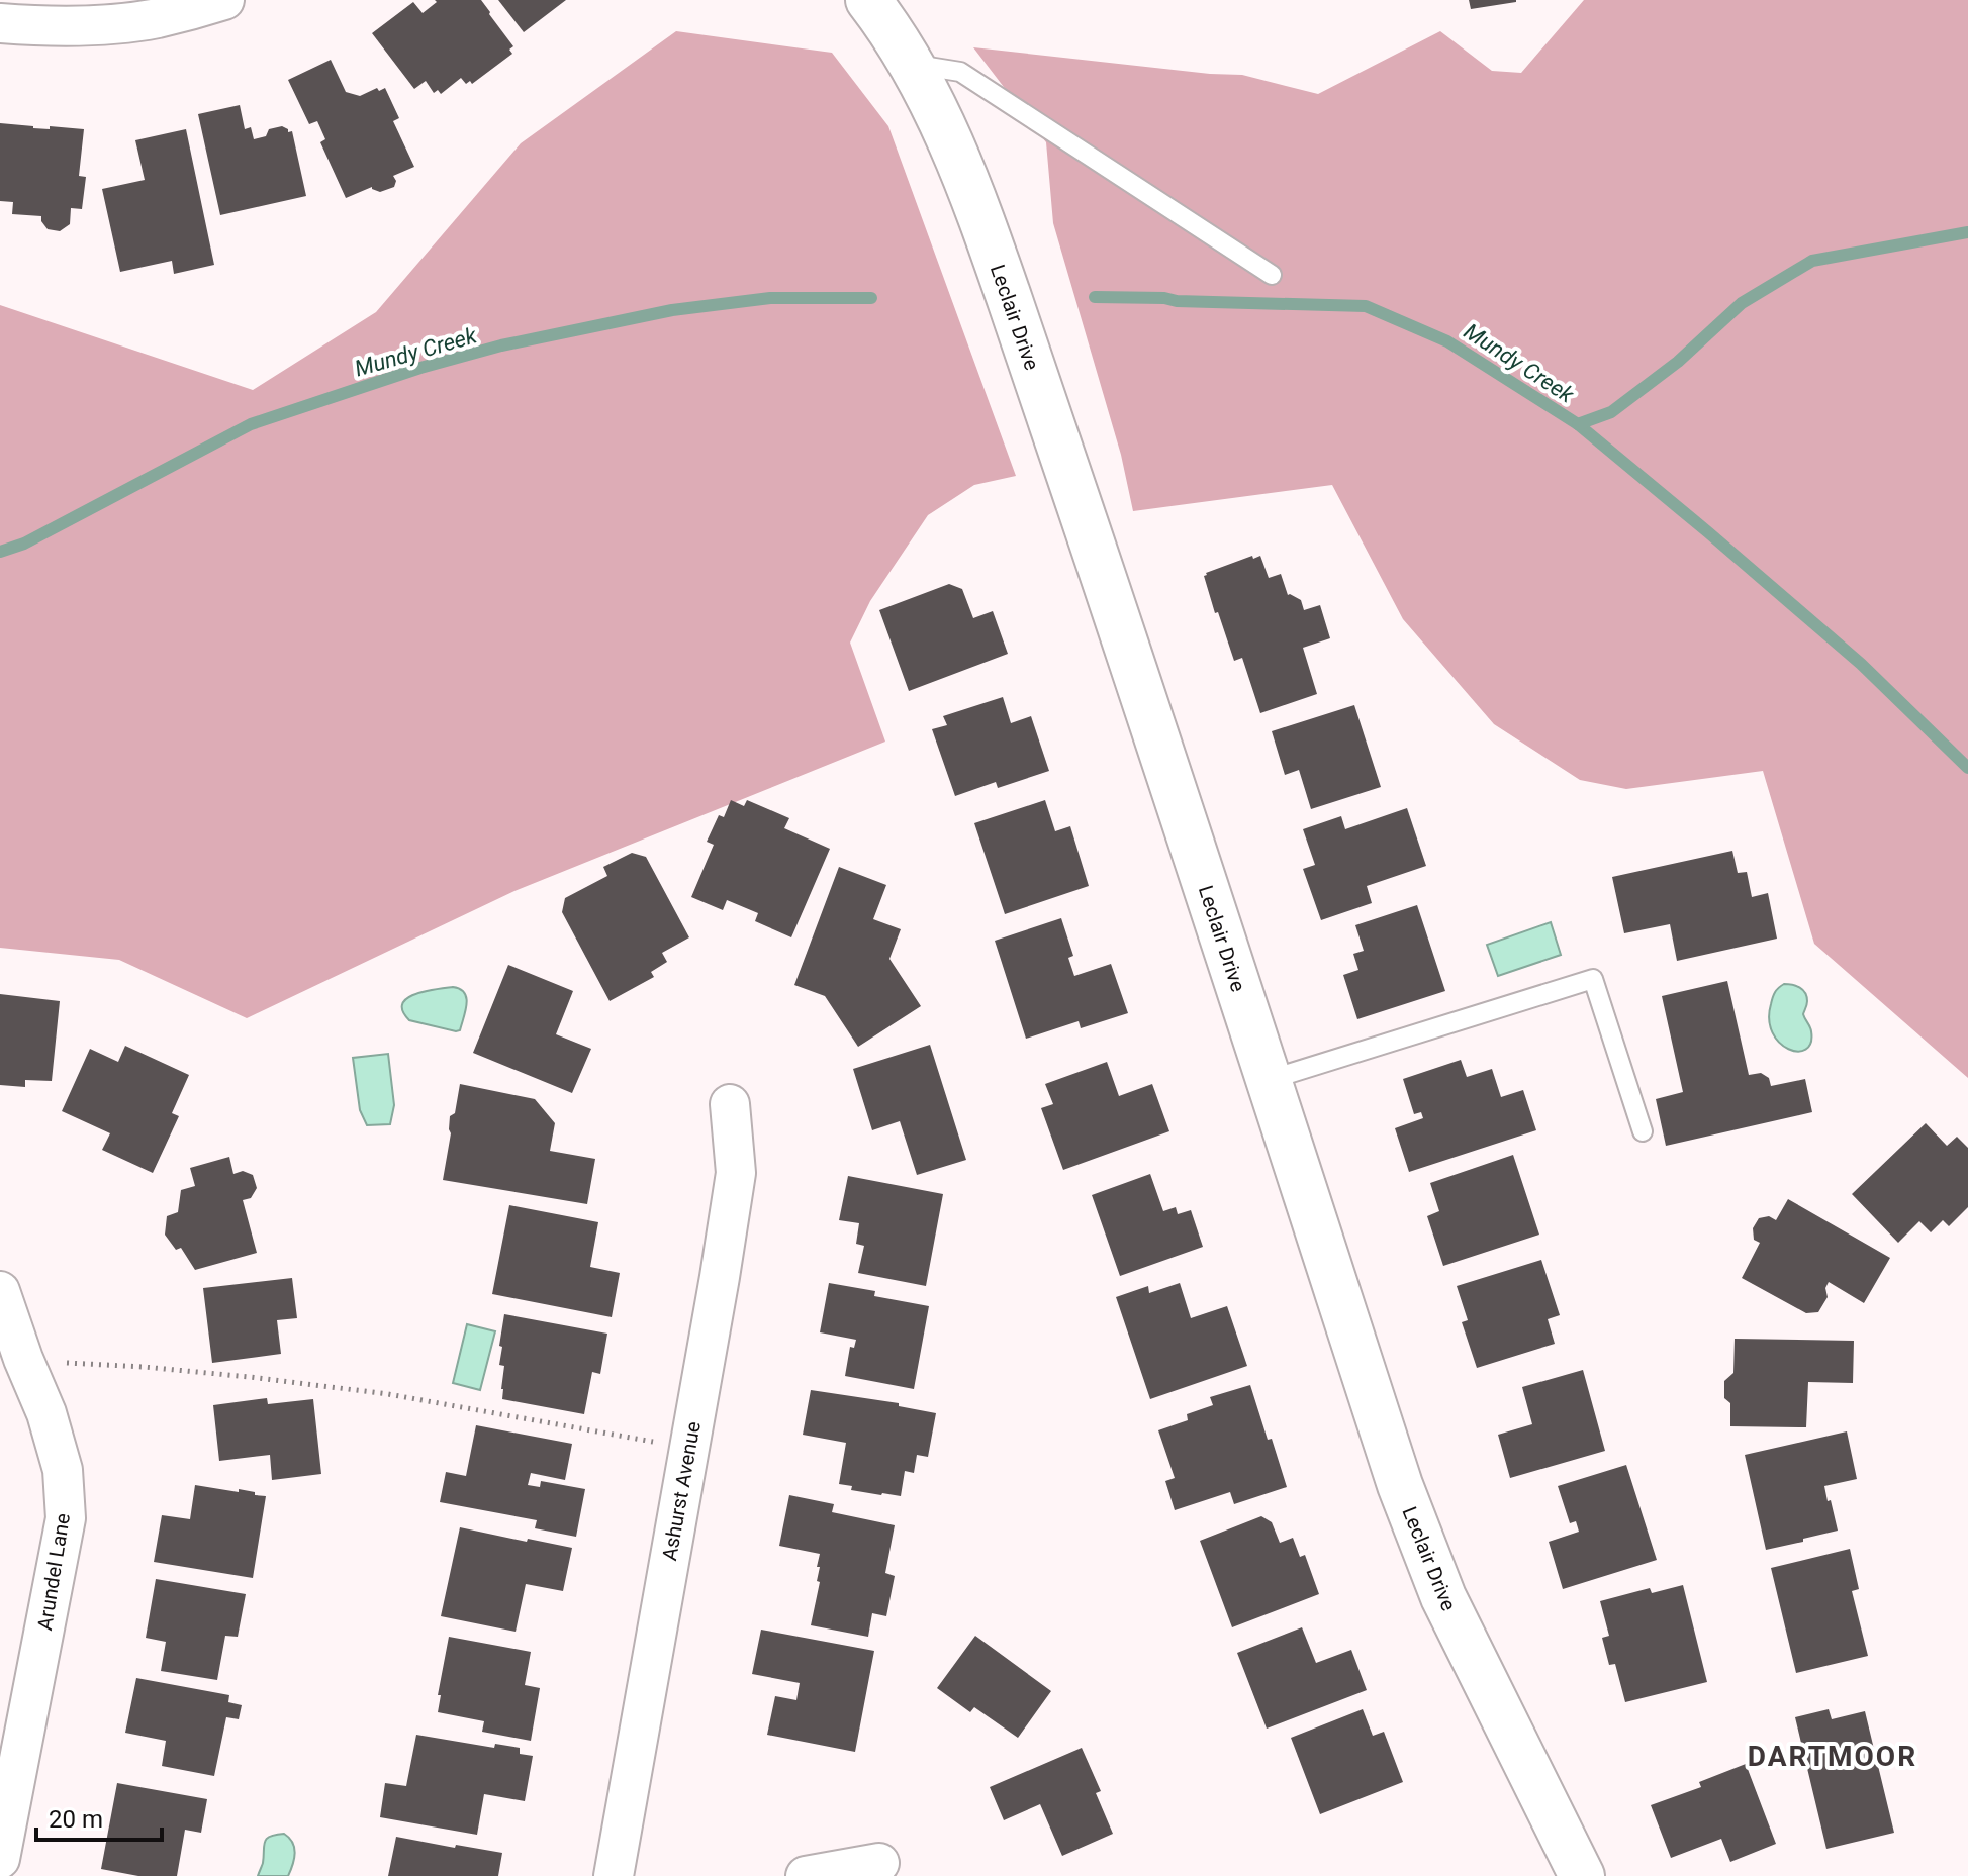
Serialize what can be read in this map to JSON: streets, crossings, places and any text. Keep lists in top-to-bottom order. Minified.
{"streets":{"street":["Leclair Drive","Ashurst Avenue","Arundel Lane"]},"districts":["DARTMOOR"],"water":["Mundy Creek"],"scale_bar":"20 m"}
